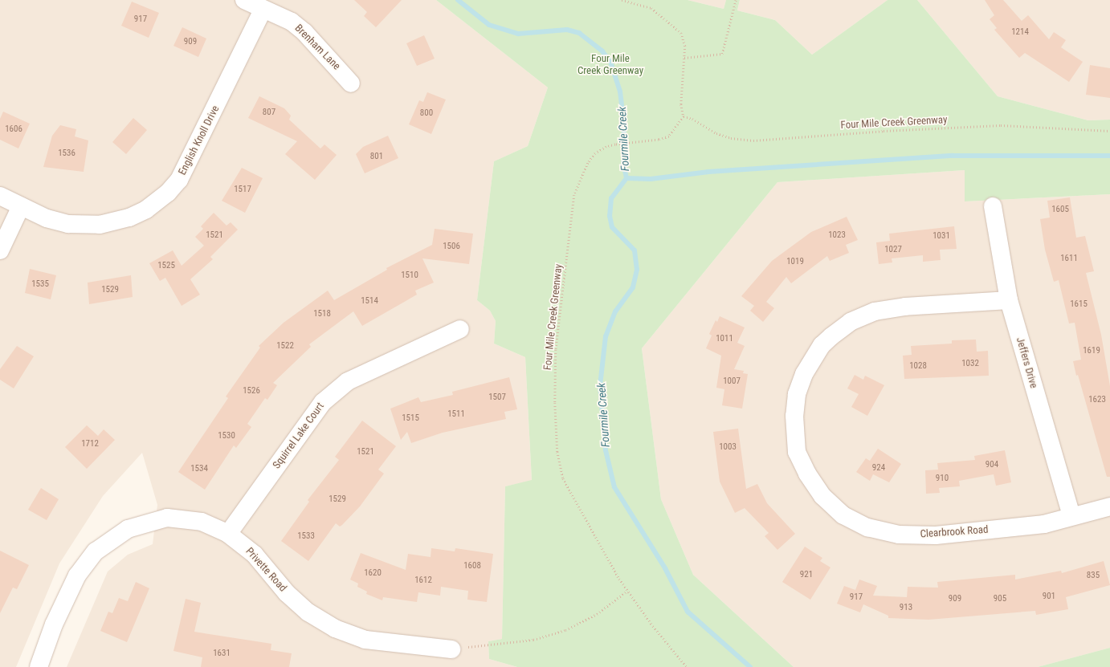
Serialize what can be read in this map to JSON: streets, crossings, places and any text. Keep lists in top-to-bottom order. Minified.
{"streets":{"street":["Brenham Lane","English Knoll Drive","Jeffers Drive","Squirrel Lake Court","Clearbrook Road","Privette Road"],"path":["Four Mile Creek Greenway"]},"crossings":[["Brenham Lane","English Knoll Drive"],["Jeffers Drive","Clearbrook Road"],["Squirrel Lake Court","Privette Road"]],"water":["Fourmile Creek"],"parks":["Four Mile Creek Greenway"],"house_numbers":["917","1214","909","807","800","1606","1536","801","1517","1605","1521","1023","1031","1506","1027","1611","1019","1525","1510","1535","1529","1514","1615","1518","1011","1522","1619","1032","1028","1007","1526","1507","1623","1511","1515","1530","1712","1003","1521","904","924","1534","910","1529","1533","1608","1620","921","835","1612","901","917","909","905","913","1631"]}
